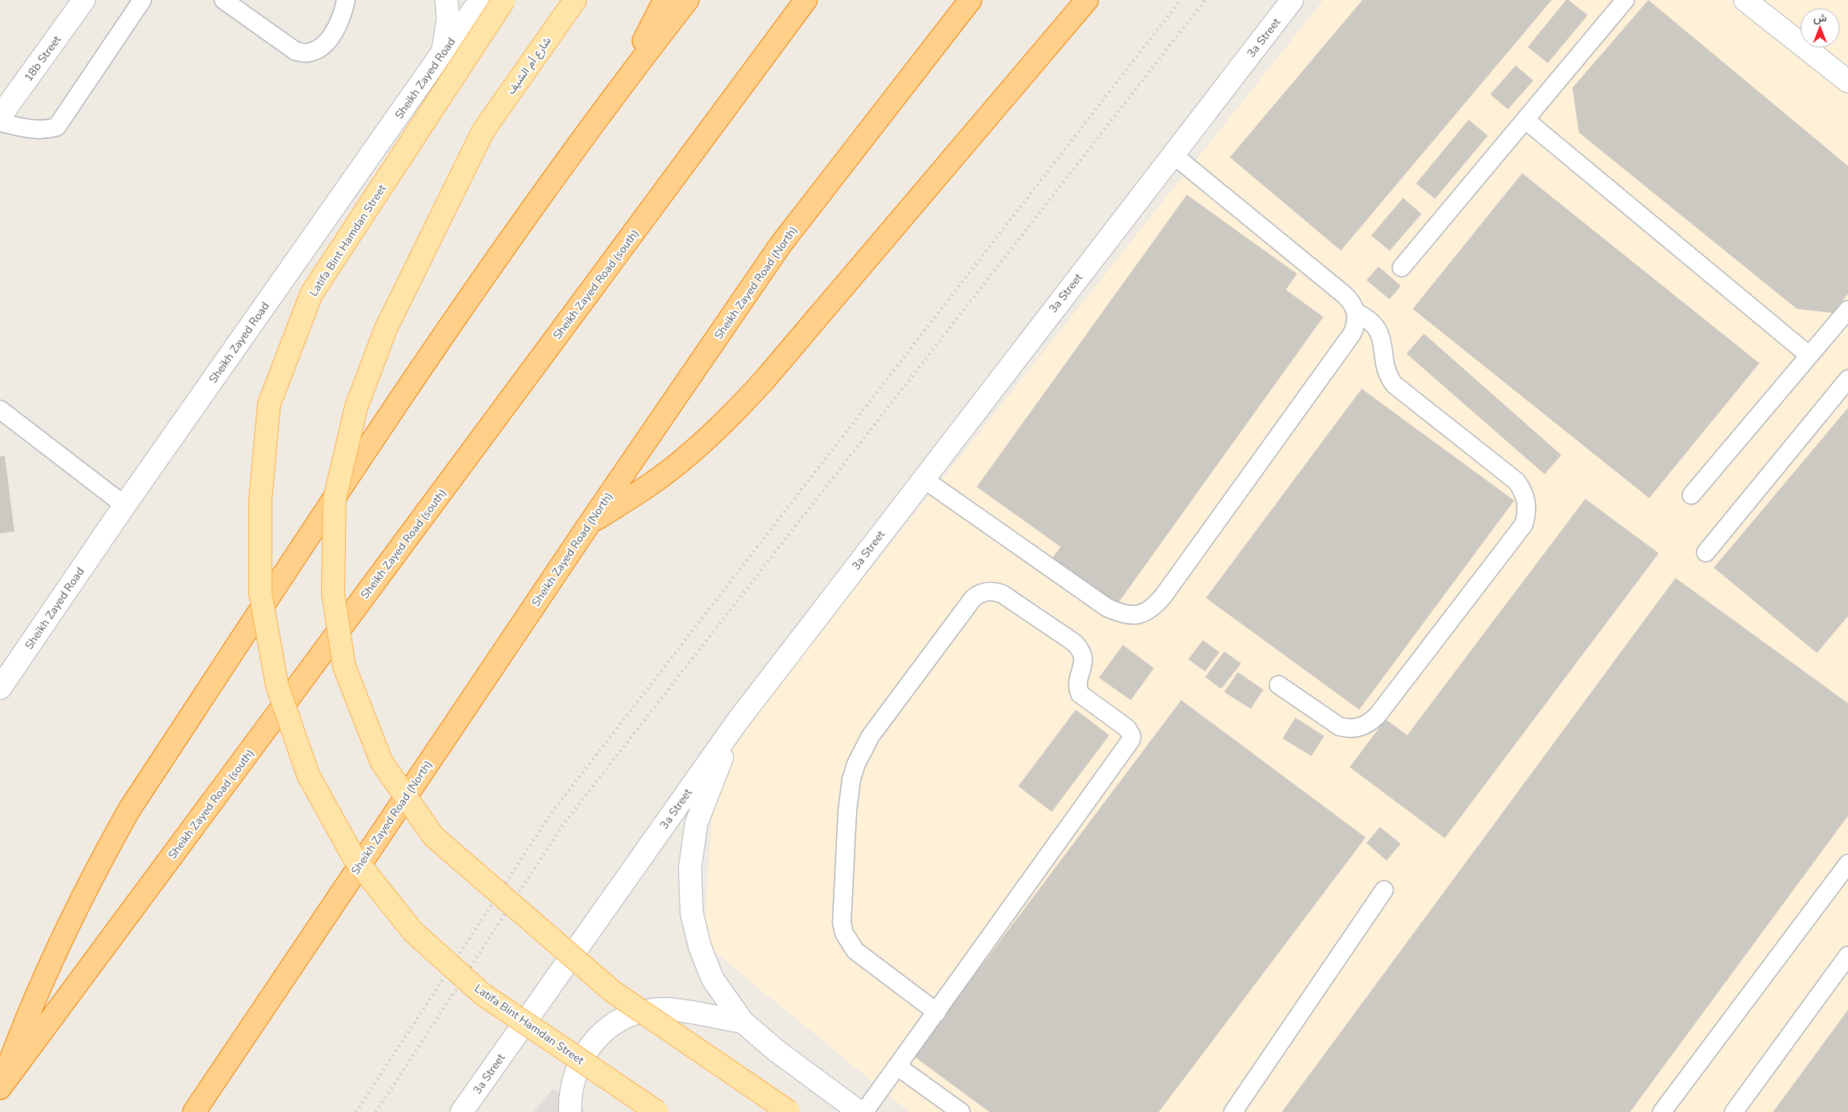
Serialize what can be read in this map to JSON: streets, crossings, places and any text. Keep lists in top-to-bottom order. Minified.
{"streets":{"highway":["Sheikh Zayed Road (North)","Sheikh Zayed Road (south)"],"main road":["شارع أم الشيف","Latifa Bint Hamdan Street"],"street":["3a Street","18b Street","Sheikh Zayed Road"]},"north":"top"}
